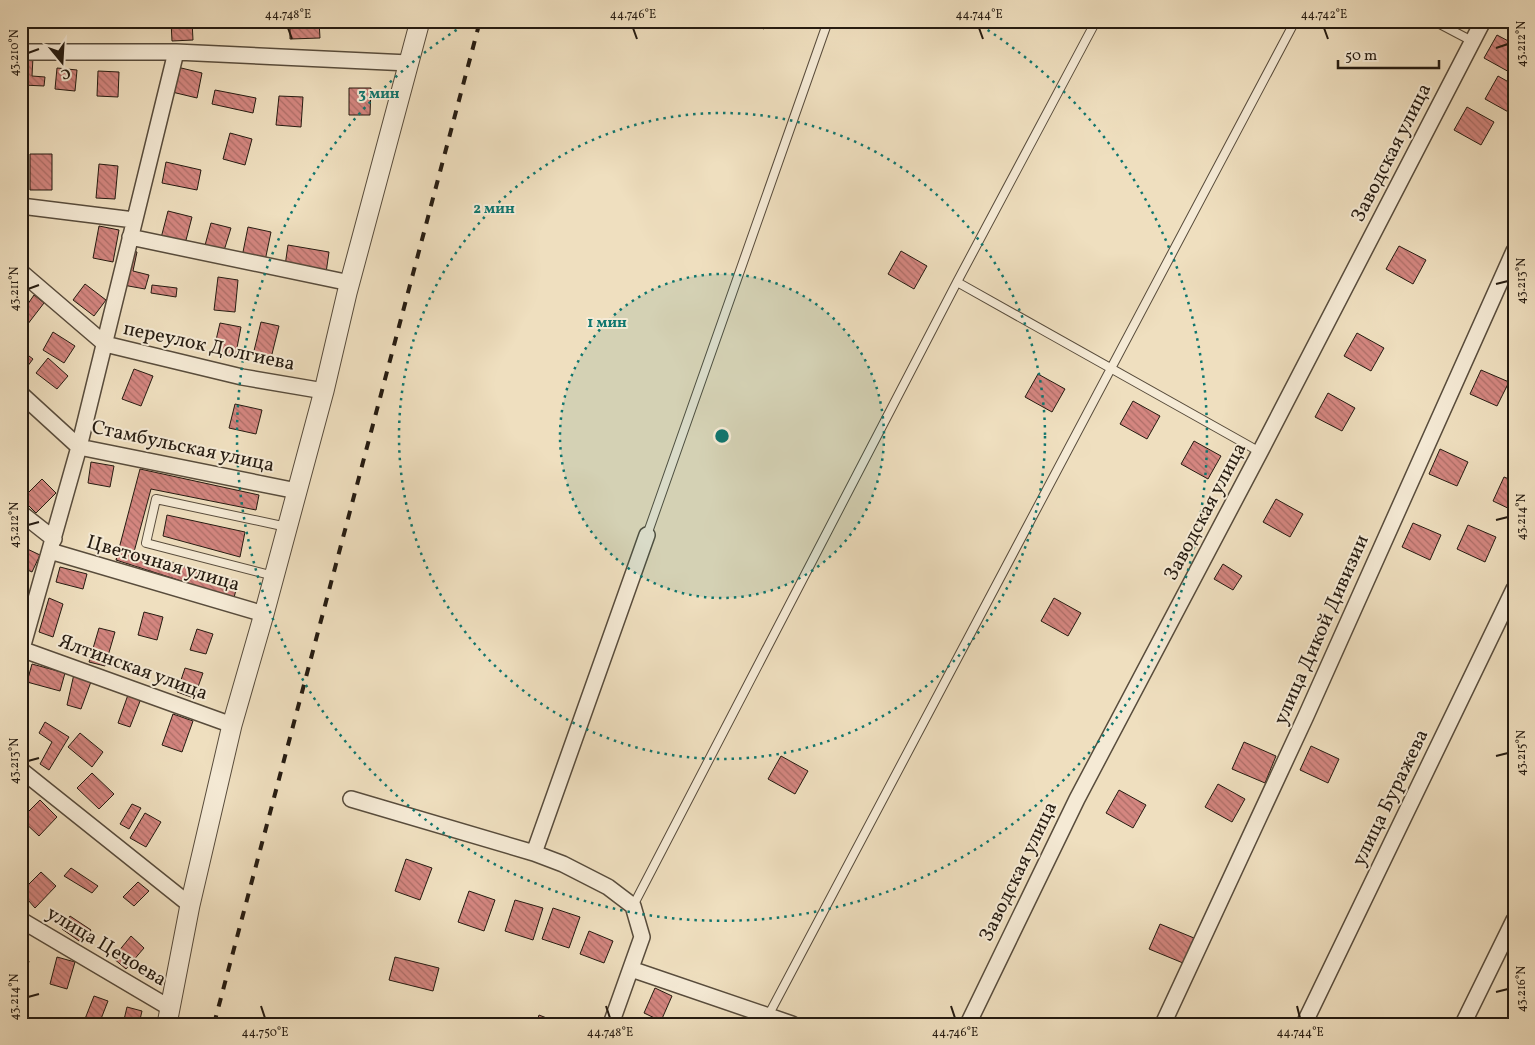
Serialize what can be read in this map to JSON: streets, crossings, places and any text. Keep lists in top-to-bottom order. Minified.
{"streets":{"street":["Заводская улица","переулок Долгиева","Стамбульская улица","Цветочная улица","улица Дикой Дивизии","Ялтинская улица","улица Буражева","улица Цечоева"]},"scale_bar":"50 m","north":"bottom","coordinates":["44.748°E","44.746°E","44.744°E","44.742°E","43.212°N","43.210°N","43.213°N","43.211°N","43.214°N","43.215°N","43.216°N","44.750°E"],"rings":["3 мин","2 мин","1 мин"]}
